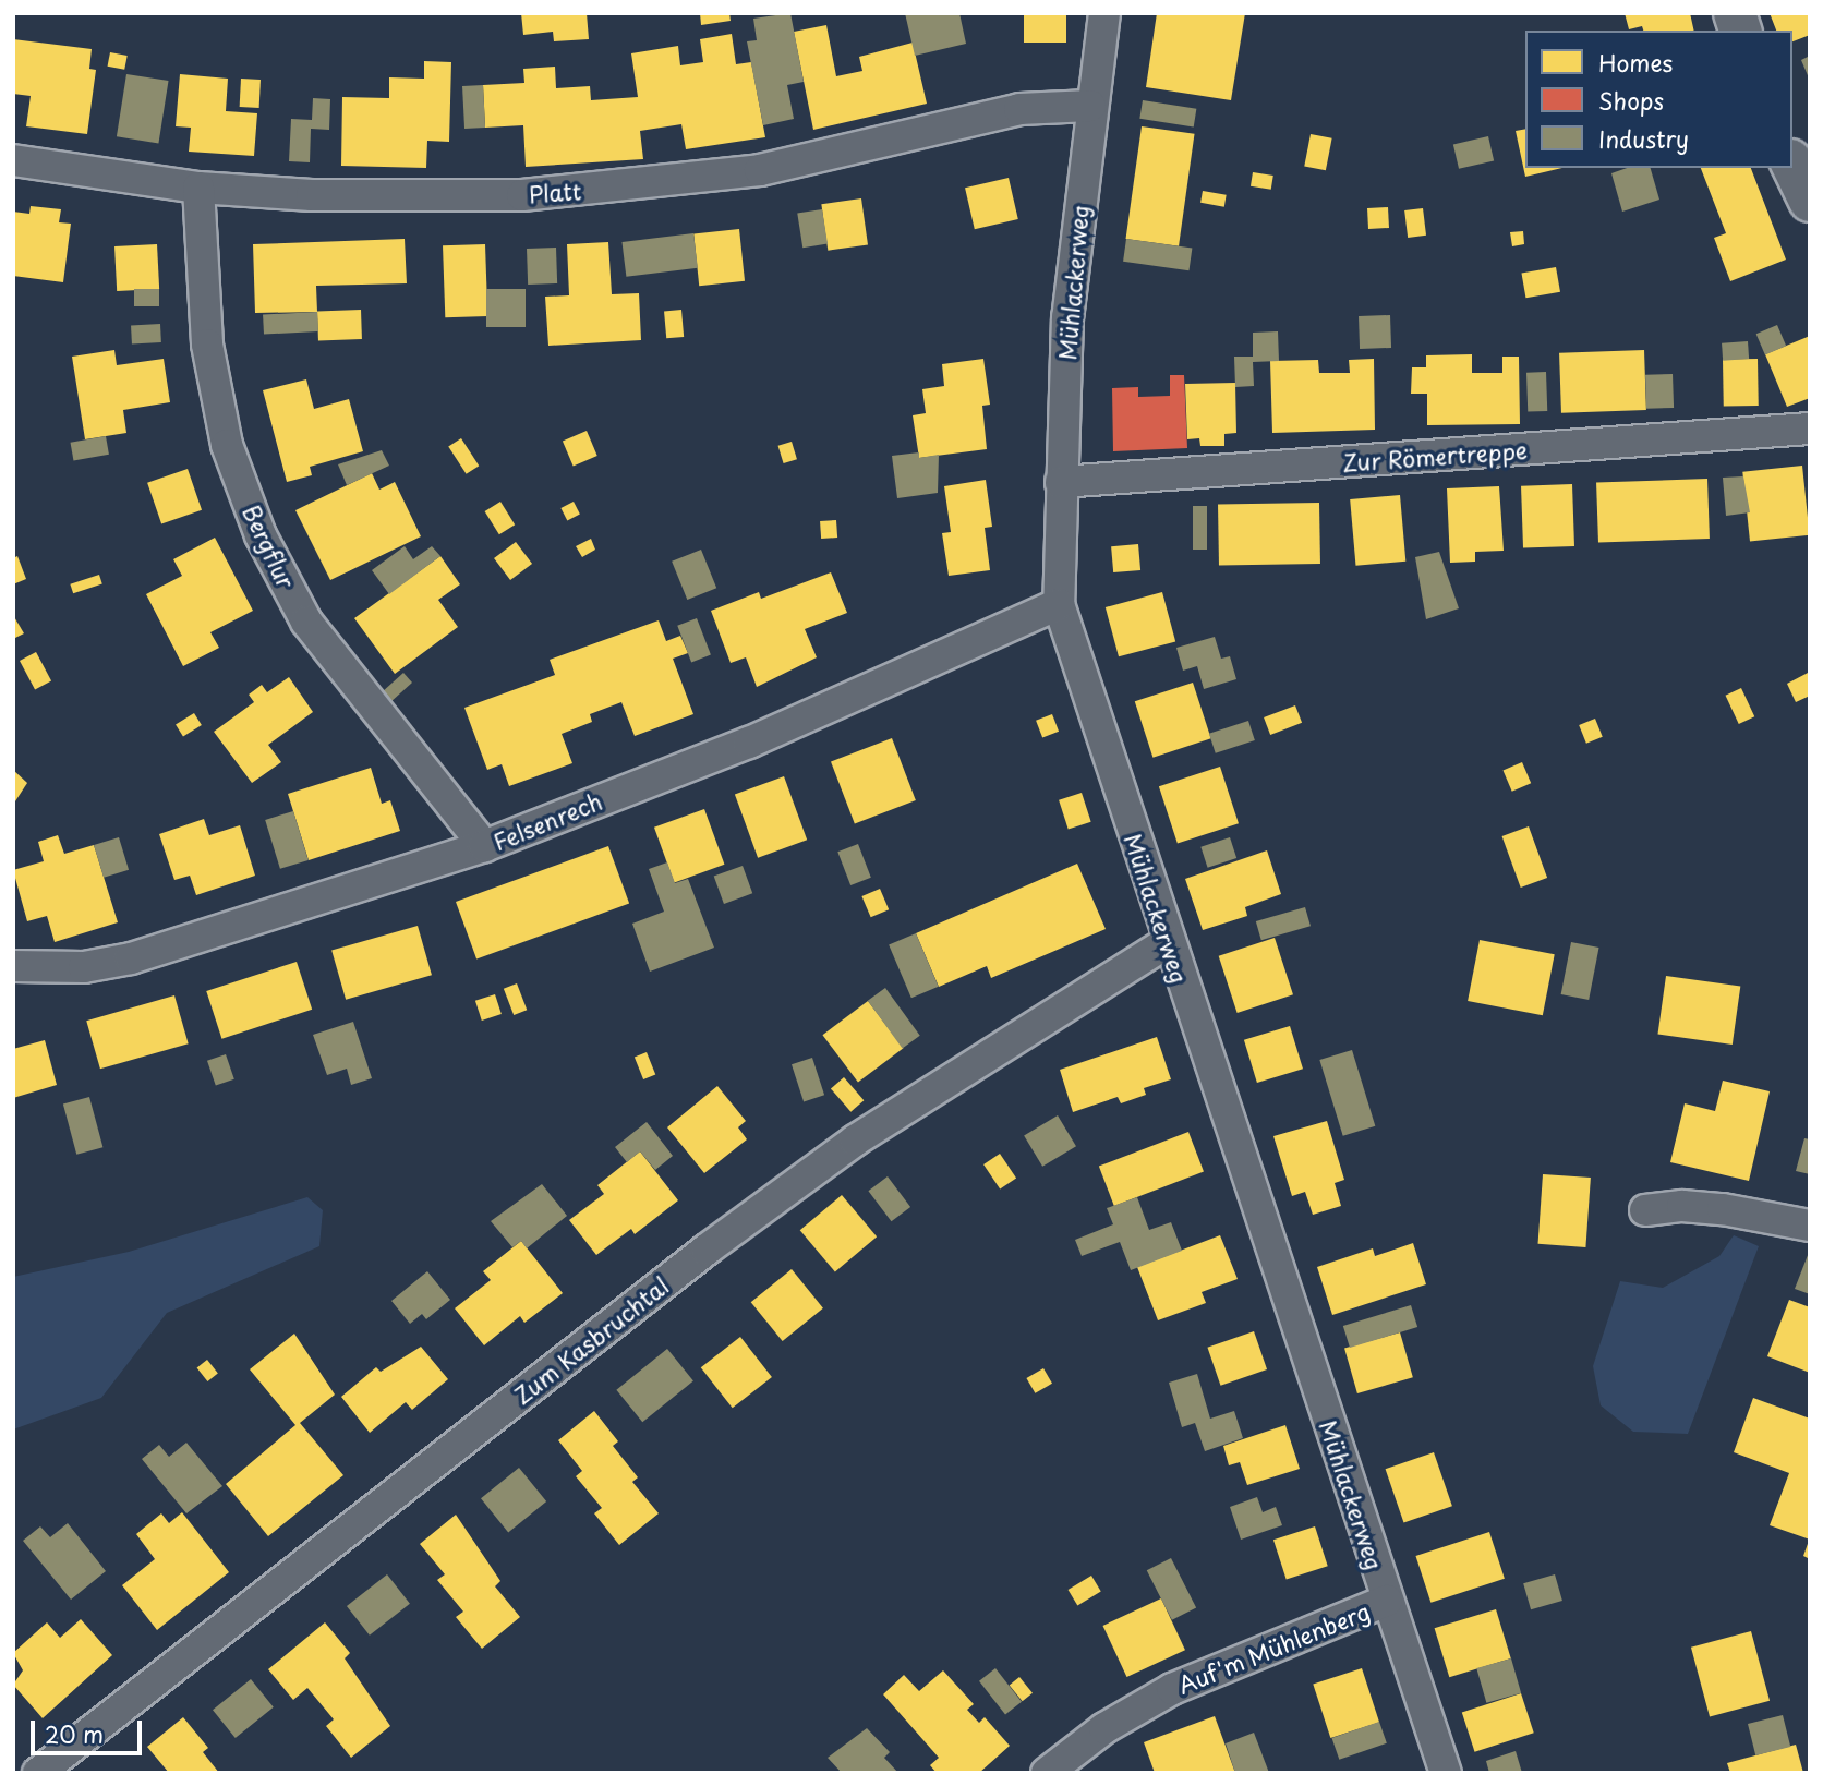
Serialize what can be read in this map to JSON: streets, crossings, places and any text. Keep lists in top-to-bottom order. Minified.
{"streets":{"street":["Platt","Mühlackerweg","Zur Römertreppe","Bergflur","Felsenrech","Zum Kasbruchtal","Auf'm Mühlenberg"]},"crossings":[["Platt","Mühlackerweg"],["Platt","Bergflur"],["Mühlackerweg","Zur Römertreppe"],["Mühlackerweg","Felsenrech"],["Mühlackerweg","Zum Kasbruchtal"],["Mühlackerweg","Auf'm Mühlenberg"],["Bergflur","Felsenrech"]],"legend":["Homes","Shops","Industry"],"scale_bar":"20 m"}
